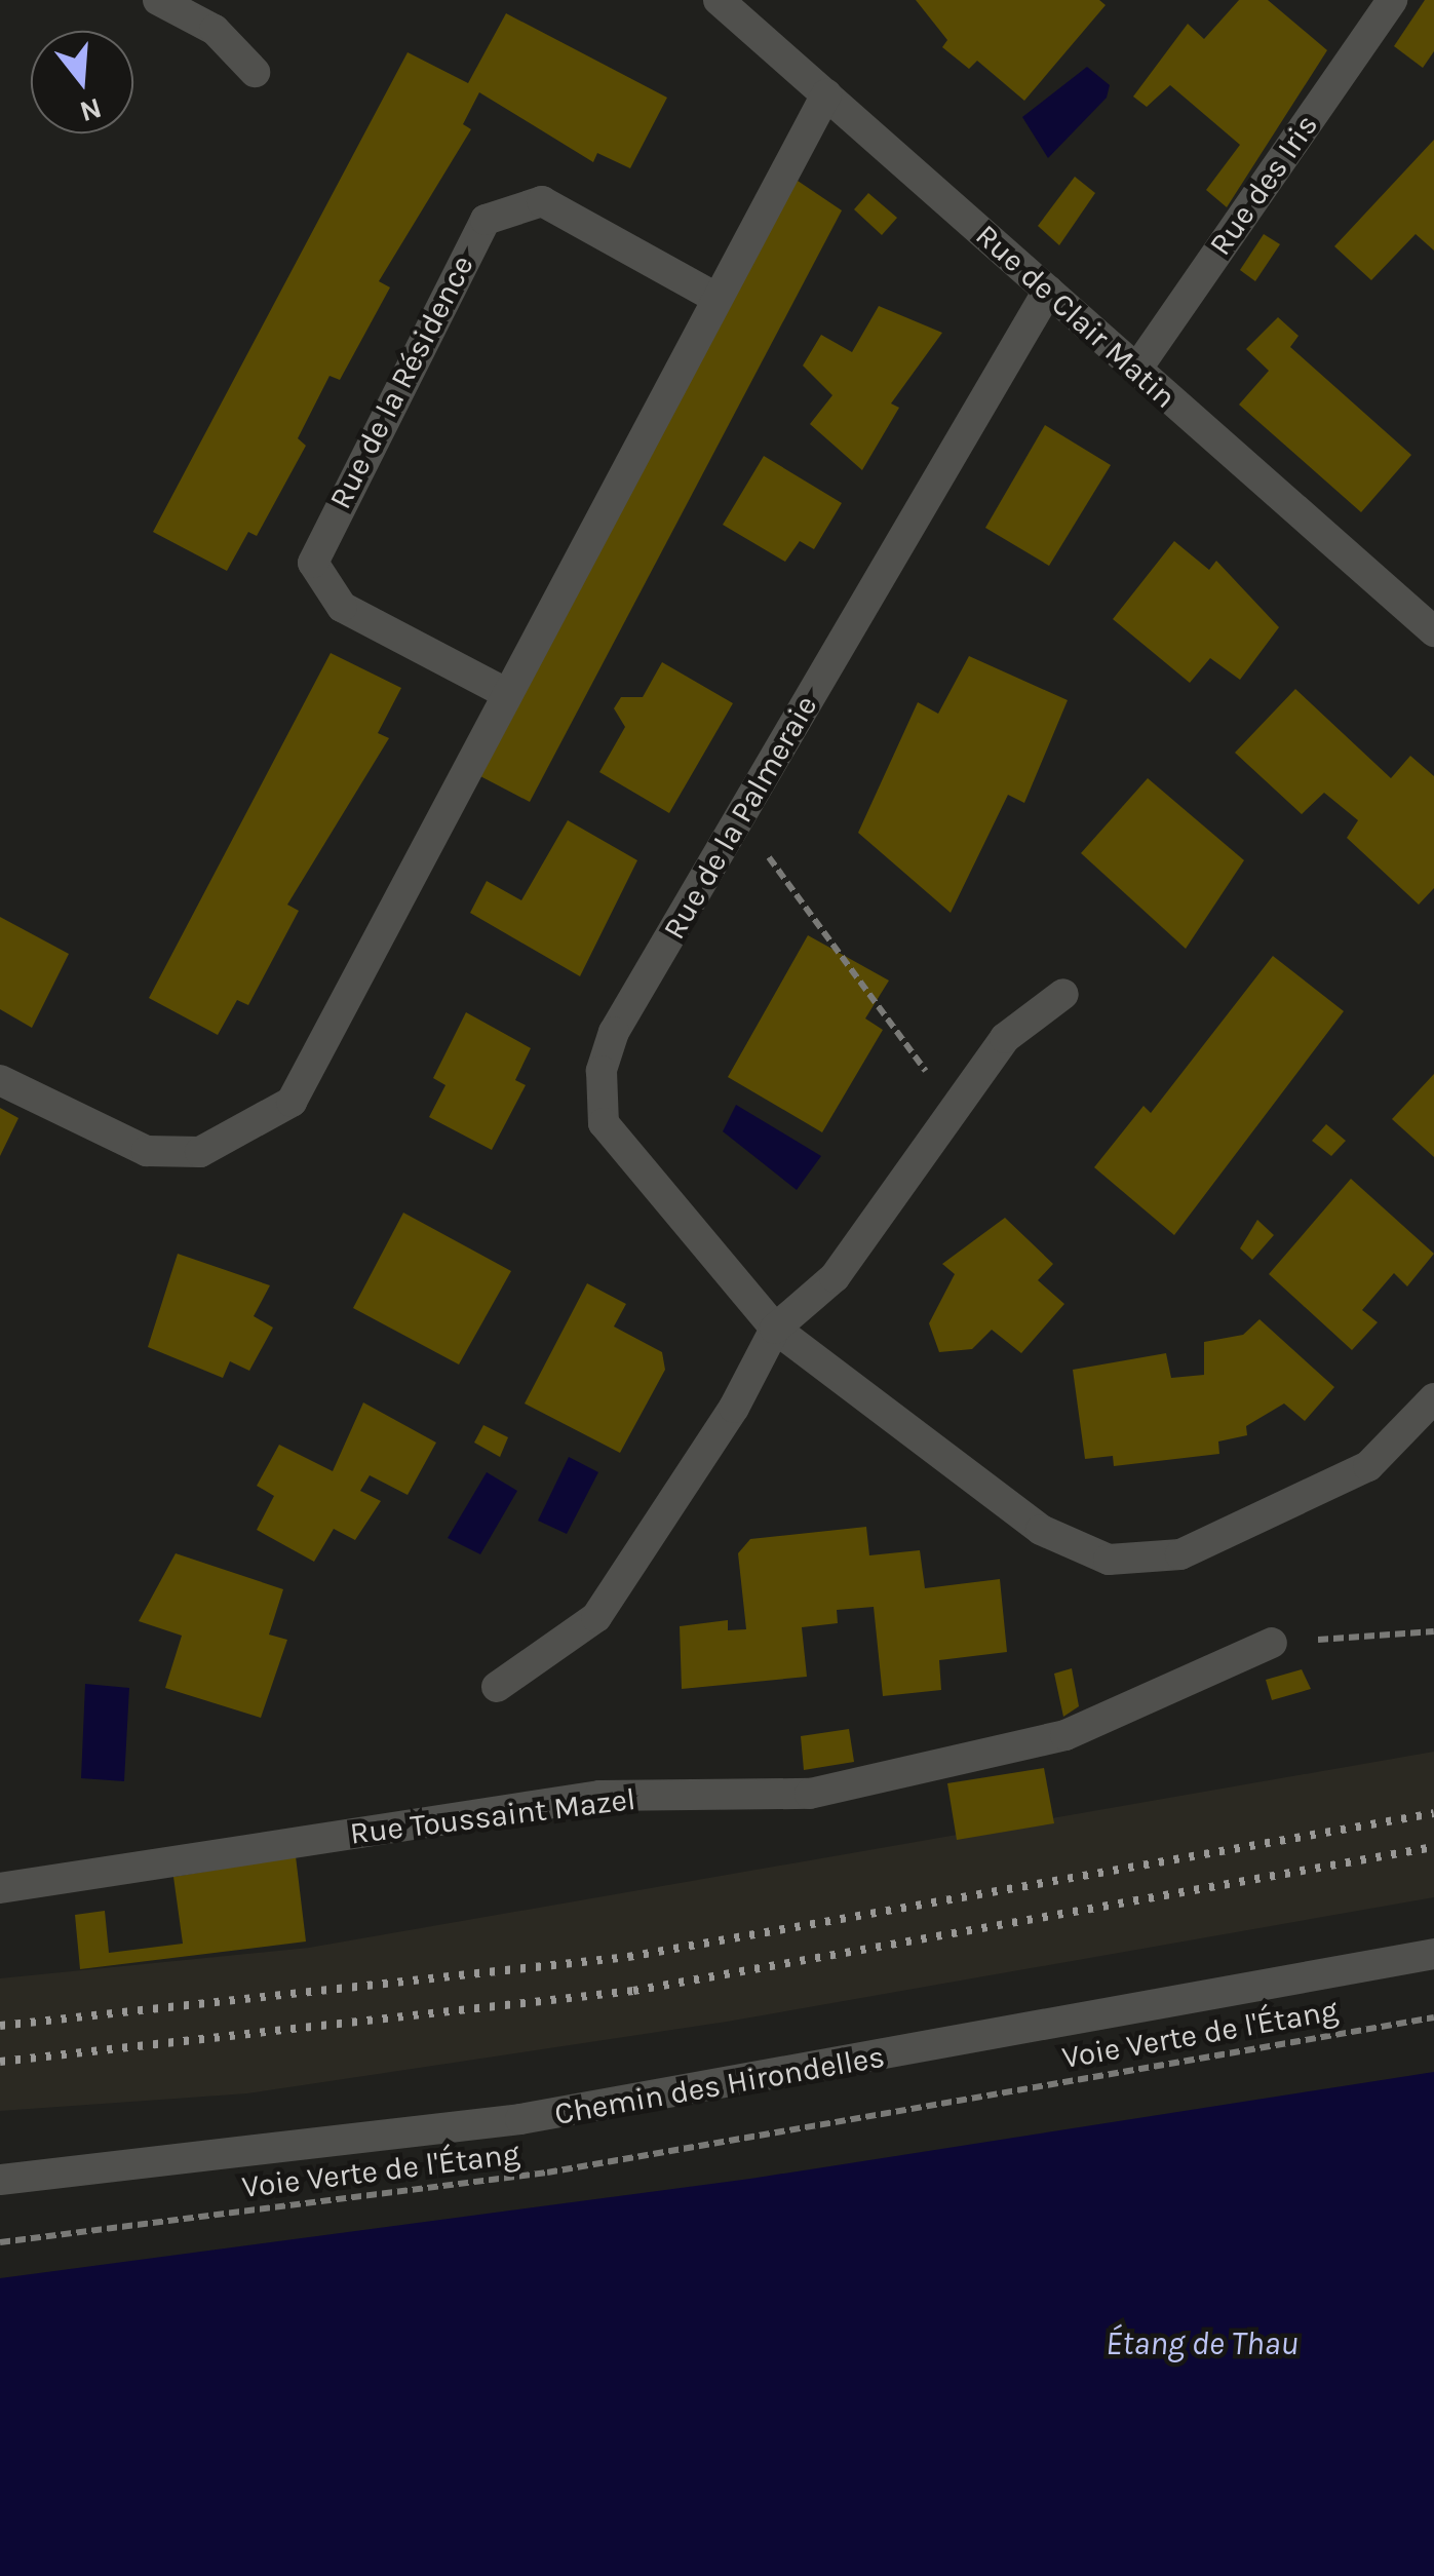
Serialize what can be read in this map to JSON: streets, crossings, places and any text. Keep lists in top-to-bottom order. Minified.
{"streets":{"street":["Rue des Iris","Rue de Clair Matin","Rue de la Résidence","Rue de la Palmeraie","Rue Toussaint Mazel","Chemin des Hirondelles"],"path":["Voie Verte de l'Étang"]},"crossings":[["Rue des Iris","Rue de Clair Matin"],["Rue de Clair Matin","Rue de la Palmeraie"]],"water":["Étang de Thau"],"north":"bottom"}
